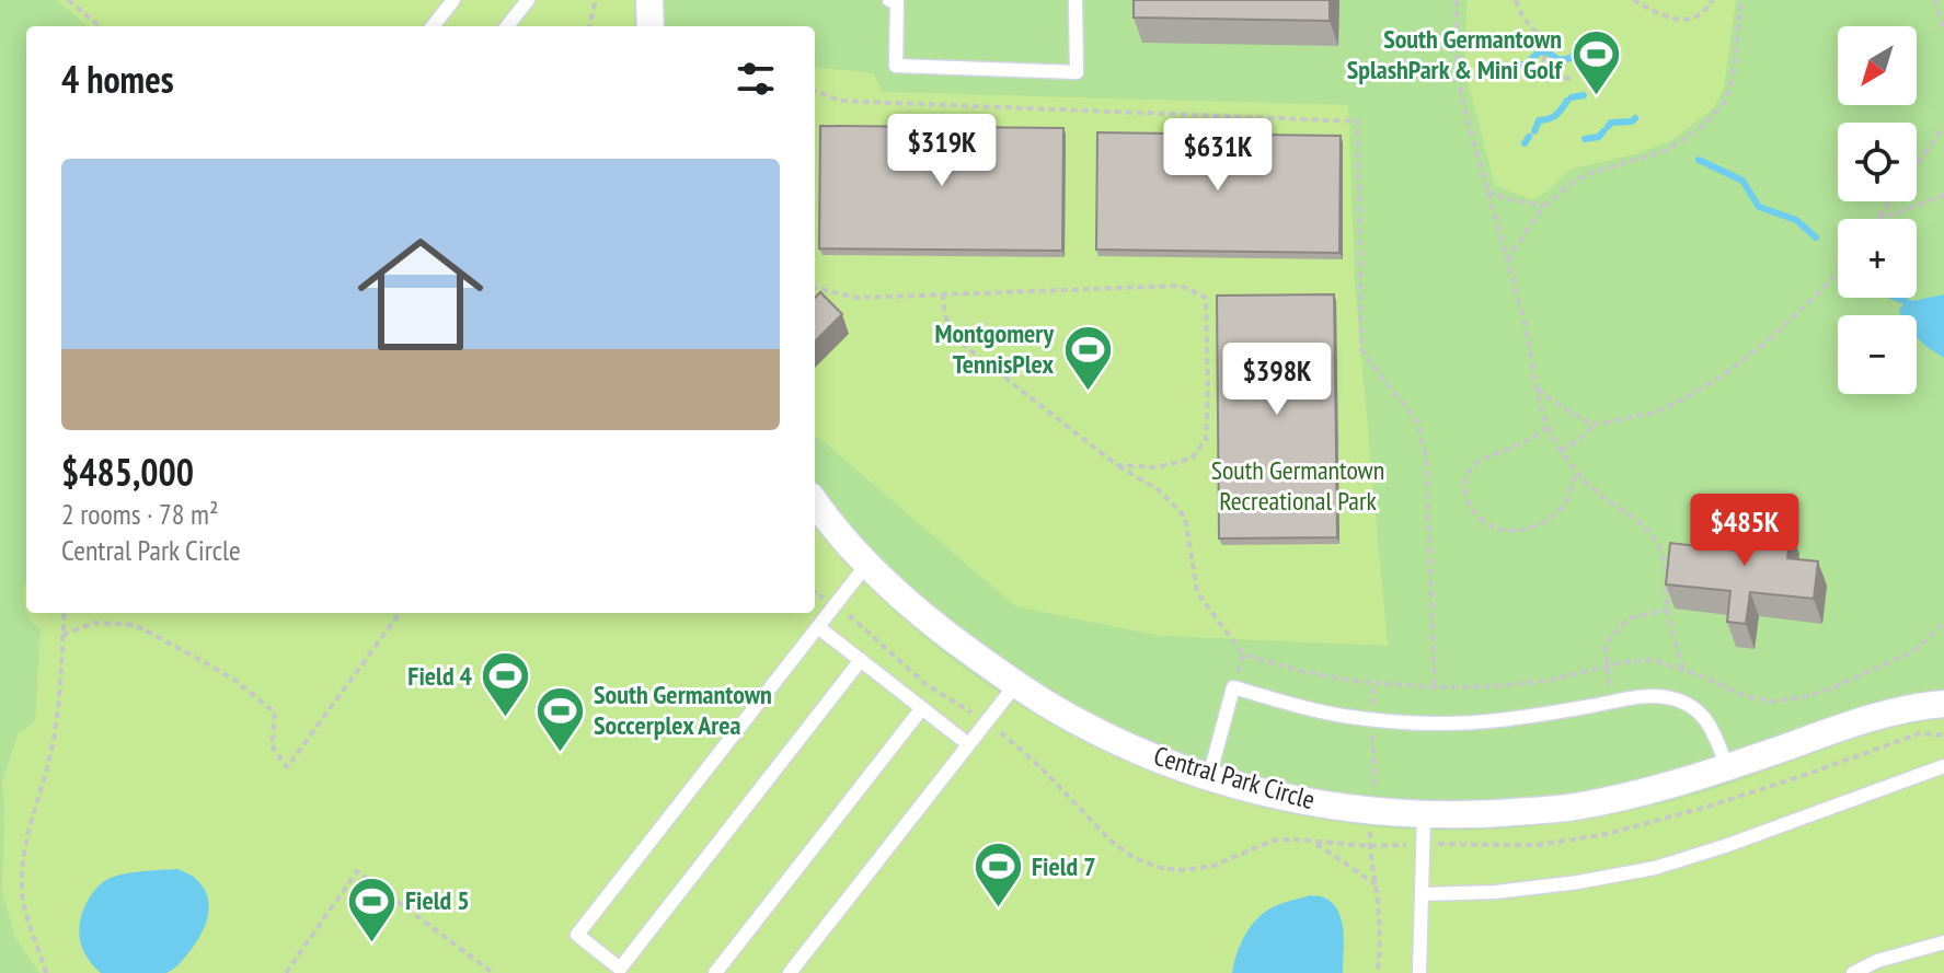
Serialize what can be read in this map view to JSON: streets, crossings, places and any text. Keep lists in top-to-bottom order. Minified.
{"streets":{"street":["Central Park Circle"]},"parks":["South Germantown Recreational Park"],"places":{"sports":["South Germantown SplashPark & Mini Golf","Montgomery TennisPlex","Field 4","South Germantown Soccerplex Area","Field 7","Field 5"]},"north":"bottom left","page":{"map_buttons":["+","−"],"heading":"4 homes","price":["$319K","$631K","$398K","$485K"],"list":[{"name":"$485,000","note":"2 rooms · 78 m² · Central Park Circle"}]}}
